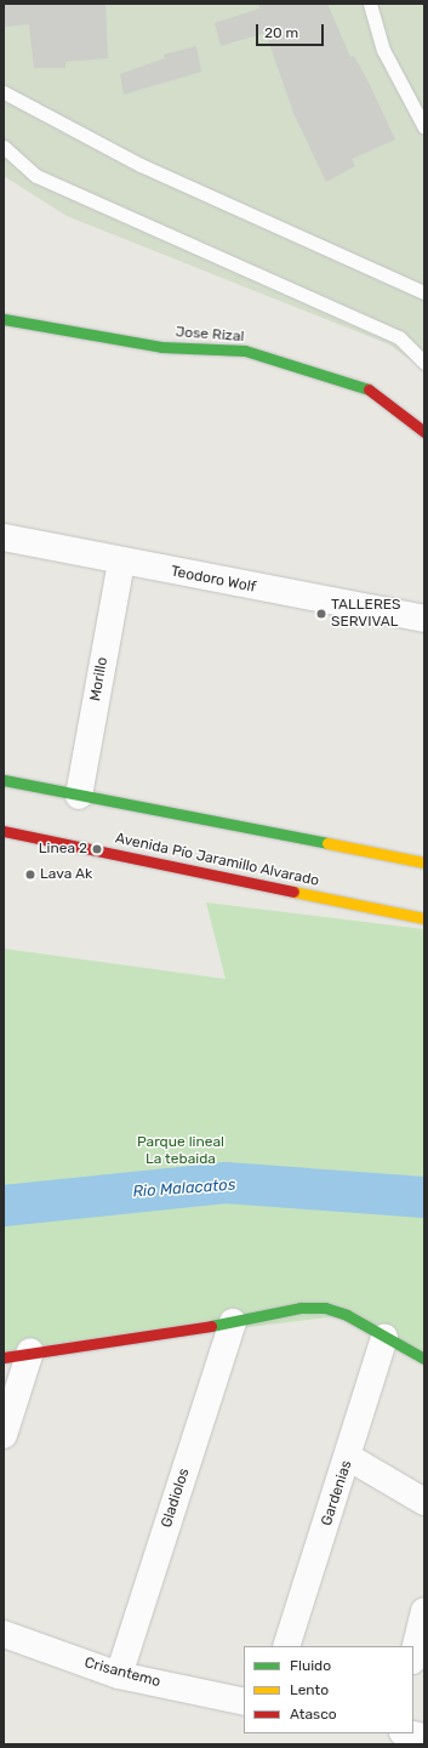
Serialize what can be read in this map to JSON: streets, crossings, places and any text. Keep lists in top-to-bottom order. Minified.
{"streets":{"street":["Jose Rizal","Teodoro Wolf","Morillo","Avenida Pío Jaramillo Alvarado","Gardenias","Gladiolos","Crisantemo"]},"crossings":[["Teodoro Wolf","Morillo"],["Gladiolos","Crisantemo"]],"water":["Rio Malacatos"],"parks":["Parque lineal La tebaida"],"places":["TALLERES SERVIVAL","Linea 2","Lava Ak"],"legend":["Fluido","Lento","Atasco"],"scale_bar":"20 m"}
